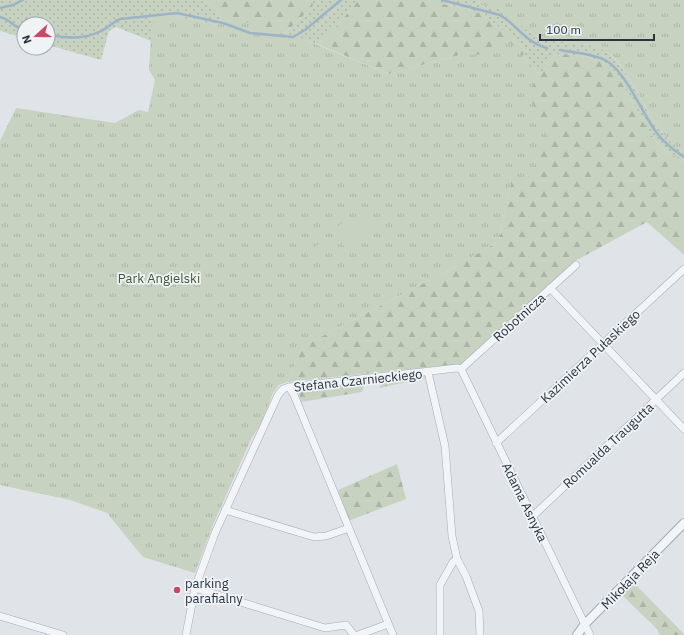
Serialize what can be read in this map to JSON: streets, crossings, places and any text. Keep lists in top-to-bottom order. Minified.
{"streets":{"street":["Robotnicza","Kazimierza Pułaskiego","Stefana Czarnieckiego","Romualda Traugutta","Adama Asnyka","Mikołaja Reja"]},"crossings":[["Robotnicza","Adama Asnyka"],["Kazimierza Pułaskiego","Adama Asnyka"],["Romualda Traugutta","Adama Asnyka"],["Adama Asnyka","Mikołaja Reja"]],"parks":["Park Angielski"],"places":["parking parafialny"],"scale_bar":"100 m","north":"left"}
